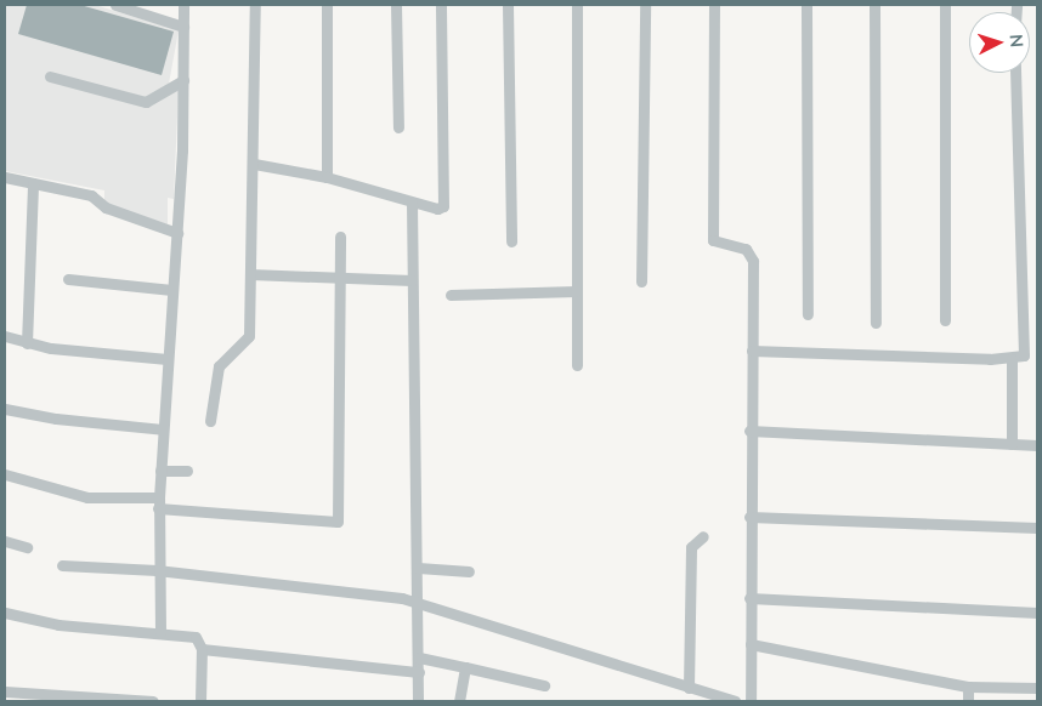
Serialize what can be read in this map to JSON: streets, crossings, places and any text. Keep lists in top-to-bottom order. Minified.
{"north":"right"}
